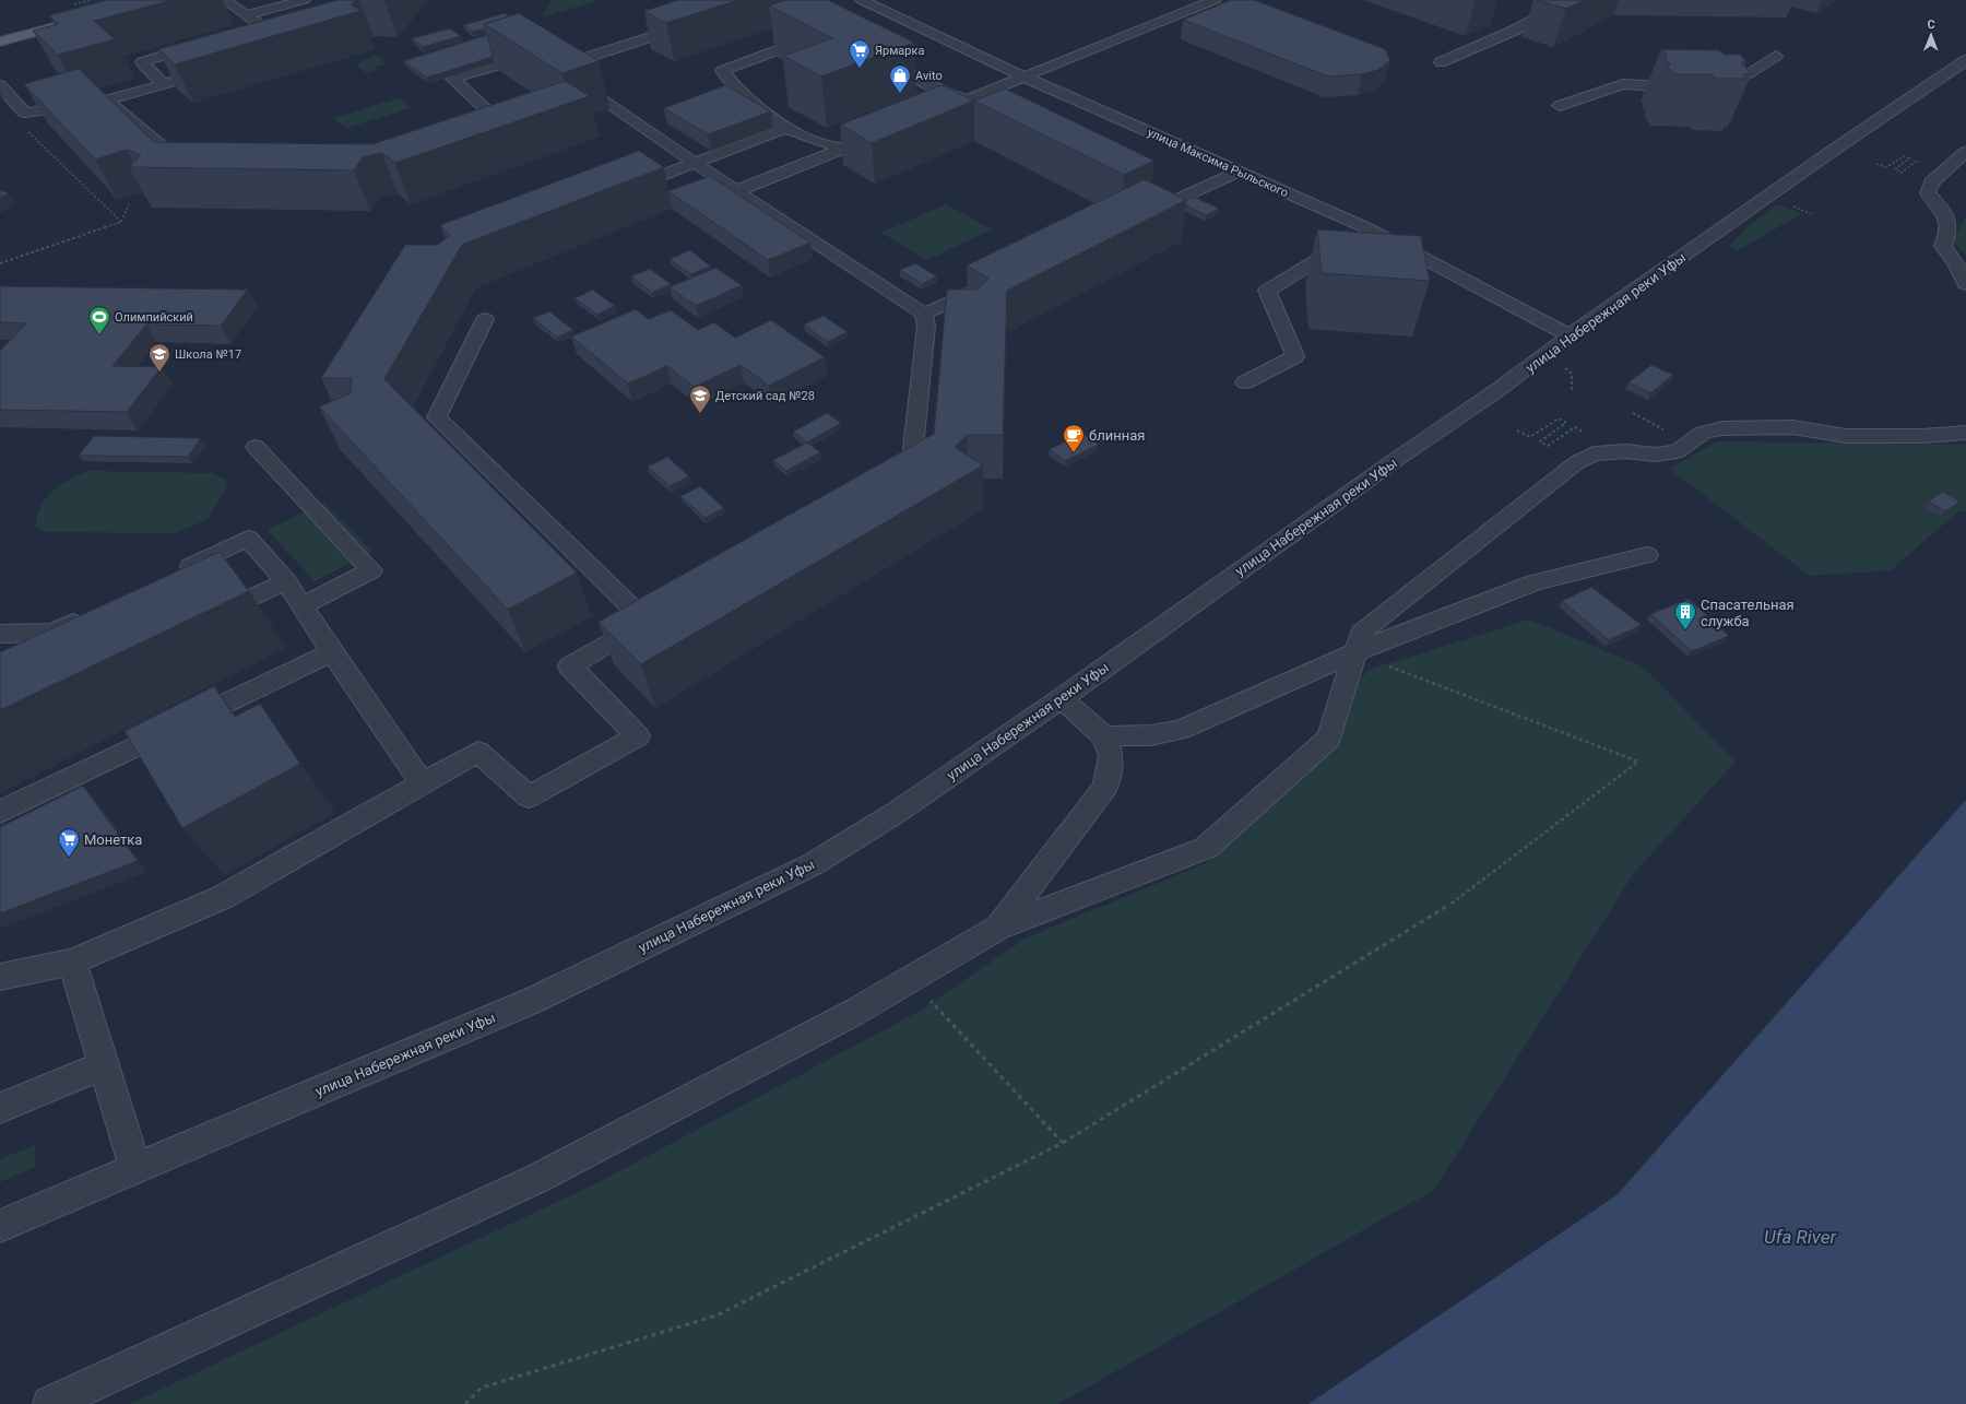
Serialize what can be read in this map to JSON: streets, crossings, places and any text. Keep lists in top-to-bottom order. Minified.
{"streets":{"street":["улица Максима Рыльского","улица Набережная реки Уфы"]},"crossings":[["улица Максима Рыльского","улица Набережная реки Уфы"]],"water":["Ufa River"],"places":{"supermarket":["Ярмарка","Монетка"],"shop":["Avito"],"sports":["Олимпийский"],"school or university":["Школа №17","Детский сад №28"],"cafe":["блинная"],"building":["Спасательная служба"]},"north":"top"}
